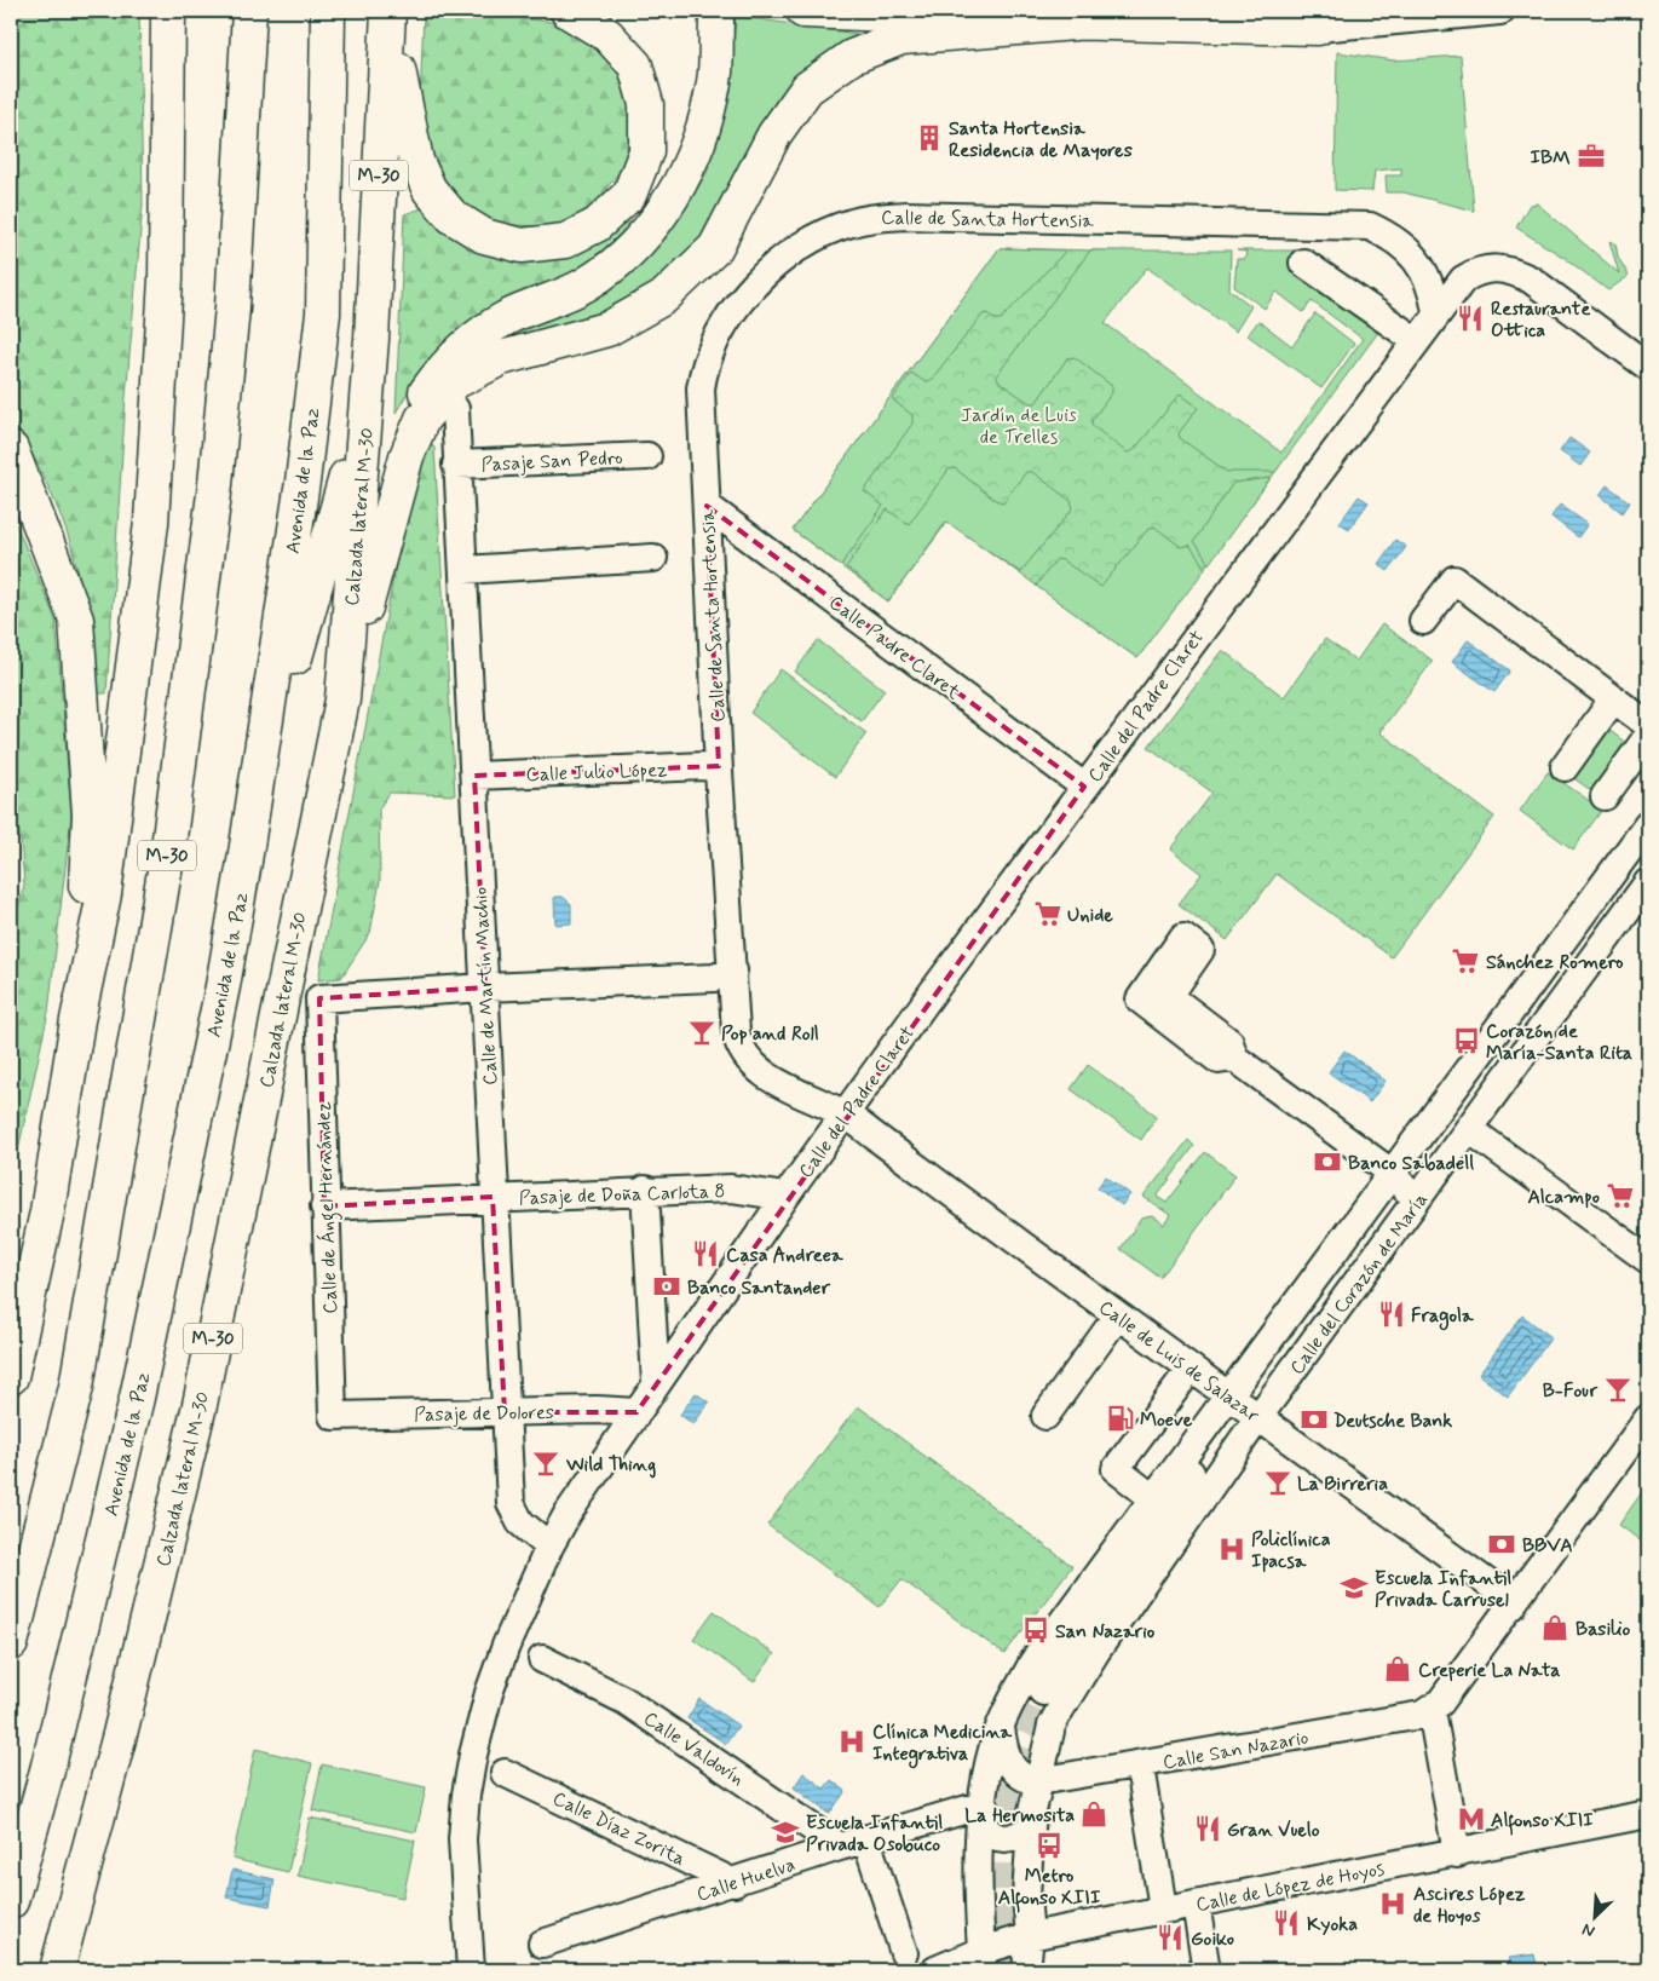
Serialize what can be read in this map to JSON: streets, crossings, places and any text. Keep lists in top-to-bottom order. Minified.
{"streets":{"highway":["M-30","Avenida de la Paz","Calzada lateral M-30"],"street":["Calle de Santa Hortensia","Pasaje San Pedro","Calle Padre Claret","Calle del Padre Claret","Calle Julio López","Calle de Martín Machio","Pasaje de Doña Carlota 8","Calle de Ángel Hernández","Calle del Corazón de María","Calle de Luis de Salazar","Pasaje de Dolores","Calle Valdovín","Calle San Nazario","Calle Díaz Zorita","Calle Huelva","Calle de López de Hoyos"]},"crossings":[["Calle de Santa Hortensia","Calle Padre Claret"],["Calle de Santa Hortensia","Calle del Padre Claret"],["Calle de Santa Hortensia","Calle Julio López"],["Calle de Santa Hortensia","Calle de Luis de Salazar"],["Pasaje San Pedro","Calle de Martín Machio"],["Calle Padre Claret","Calle del Padre Claret"],["Calle del Padre Claret","Calle de Martín Machio"],["Calle del Padre Claret","Pasaje de Doña Carlota 8"],["Calle del Padre Claret","Calle de Luis de Salazar"],["Calle del Padre Claret","Pasaje de Dolores"],["Calle Julio López","Calle de Martín Machio"],["Calle de Martín Machio","Pasaje de Doña Carlota 8"],["Calle de Martín Machio","Calle de Ángel Hernández"],["Calle de Martín Machio","Pasaje de Dolores"],["Pasaje de Doña Carlota 8","Calle de Ángel Hernández"],["Calle de Ángel Hernández","Pasaje de Dolores"],["Calle del Corazón de María","Calle de Luis de Salazar"],["Calle del Corazón de María","Calle San Nazario"],["Calle del Corazón de María","Calle Huelva"],["Calle del Corazón de María","Calle de López de Hoyos"],["Calle Valdovín","Calle Huelva"],["Calle Díaz Zorita","Calle Huelva"]],"parks":["Jardín de Luis de Trelles"],"places":{"building":["Santa Hortensia Residencia de Mayores"],"office":["IBM"],"restaurant":["Restaurante Ottica","Casa Andreea","Fragola","Gran Vuelo","Kyoka","Goiko"],"supermarket":["Unide","Sánchez Romero","Alcampo"],"bar":["Pop and Roll","B-Four","Wild Thing","La Birreria"],"bus stop":["Corazón de María-Santa Rita","San Nazario","Metro Alfonso XIII"],"bank":["Banco Sabadell","Banco Santander","Deutsche Bank","BBVA"],"fuel station":["Moeve"],"hospital":["Policlínica Ipacsa","Clínica Medicina Integrativa","Ascires López de Hoyos"],"school or university":["Escuela Infantil Privada Carrusel","Escuela Infantil Privada Osobuco"],"shop":["Basilio","Creperie La Nata","La Hermosita"],"metro station":["Alfonso XIII"]},"north":"bottom left"}
